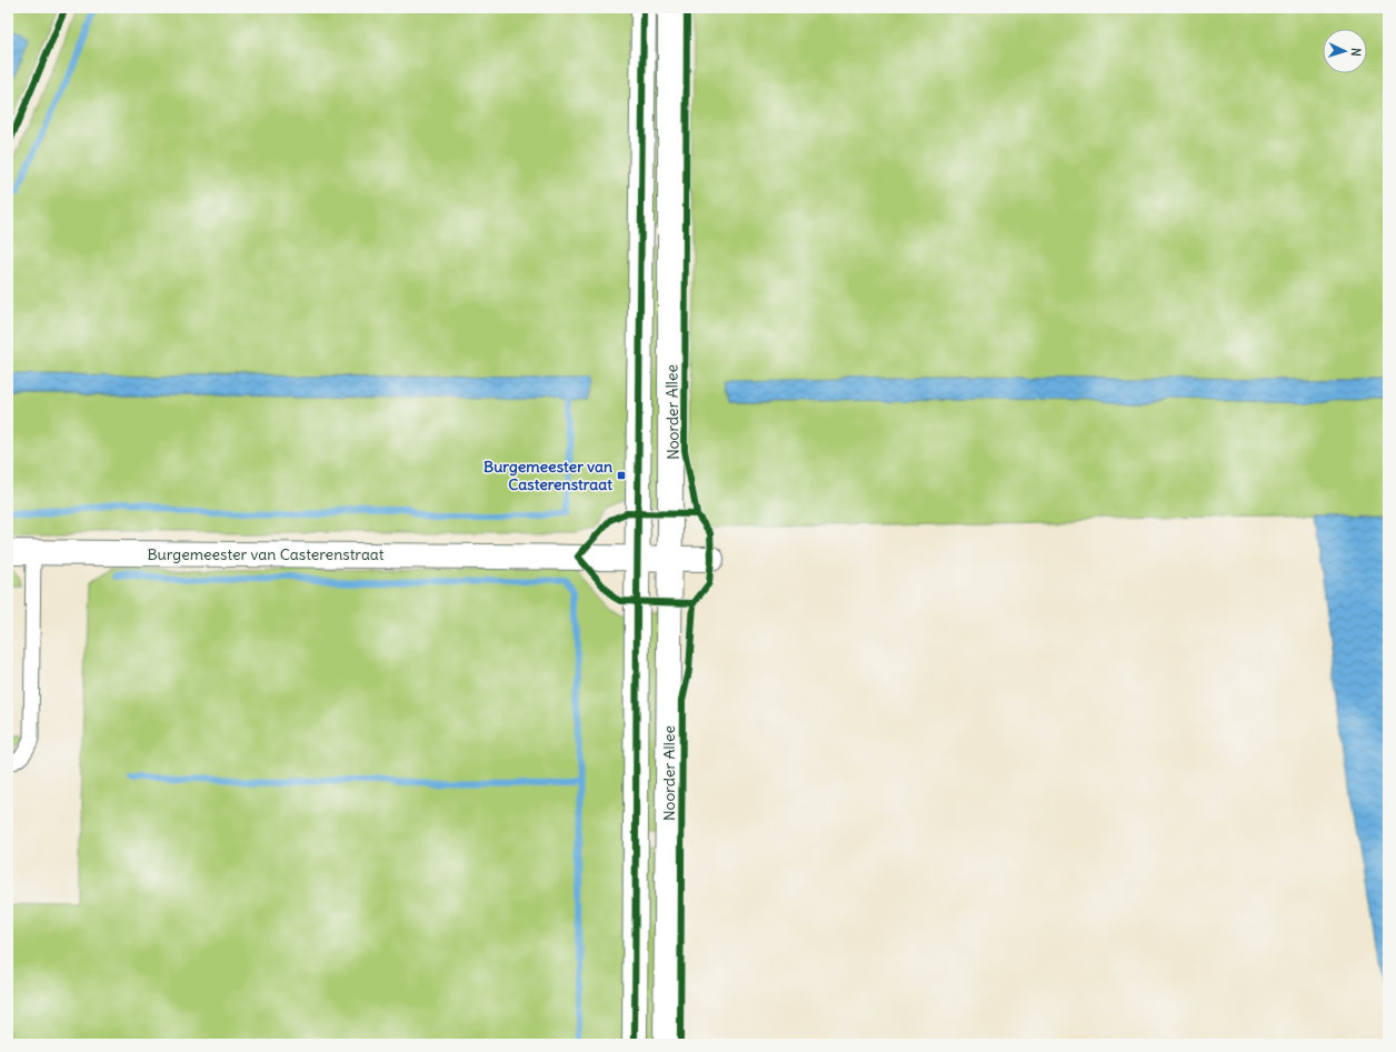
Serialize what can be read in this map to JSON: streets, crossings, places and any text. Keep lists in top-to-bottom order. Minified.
{"streets":{"street":["Noorder Allee","Burgemeester van Casterenstraat"]},"crossings":[["Noorder Allee","Burgemeester van Casterenstraat"]],"places":{"transit":["Burgemeester van Casterenstraat"]},"north":"right"}
